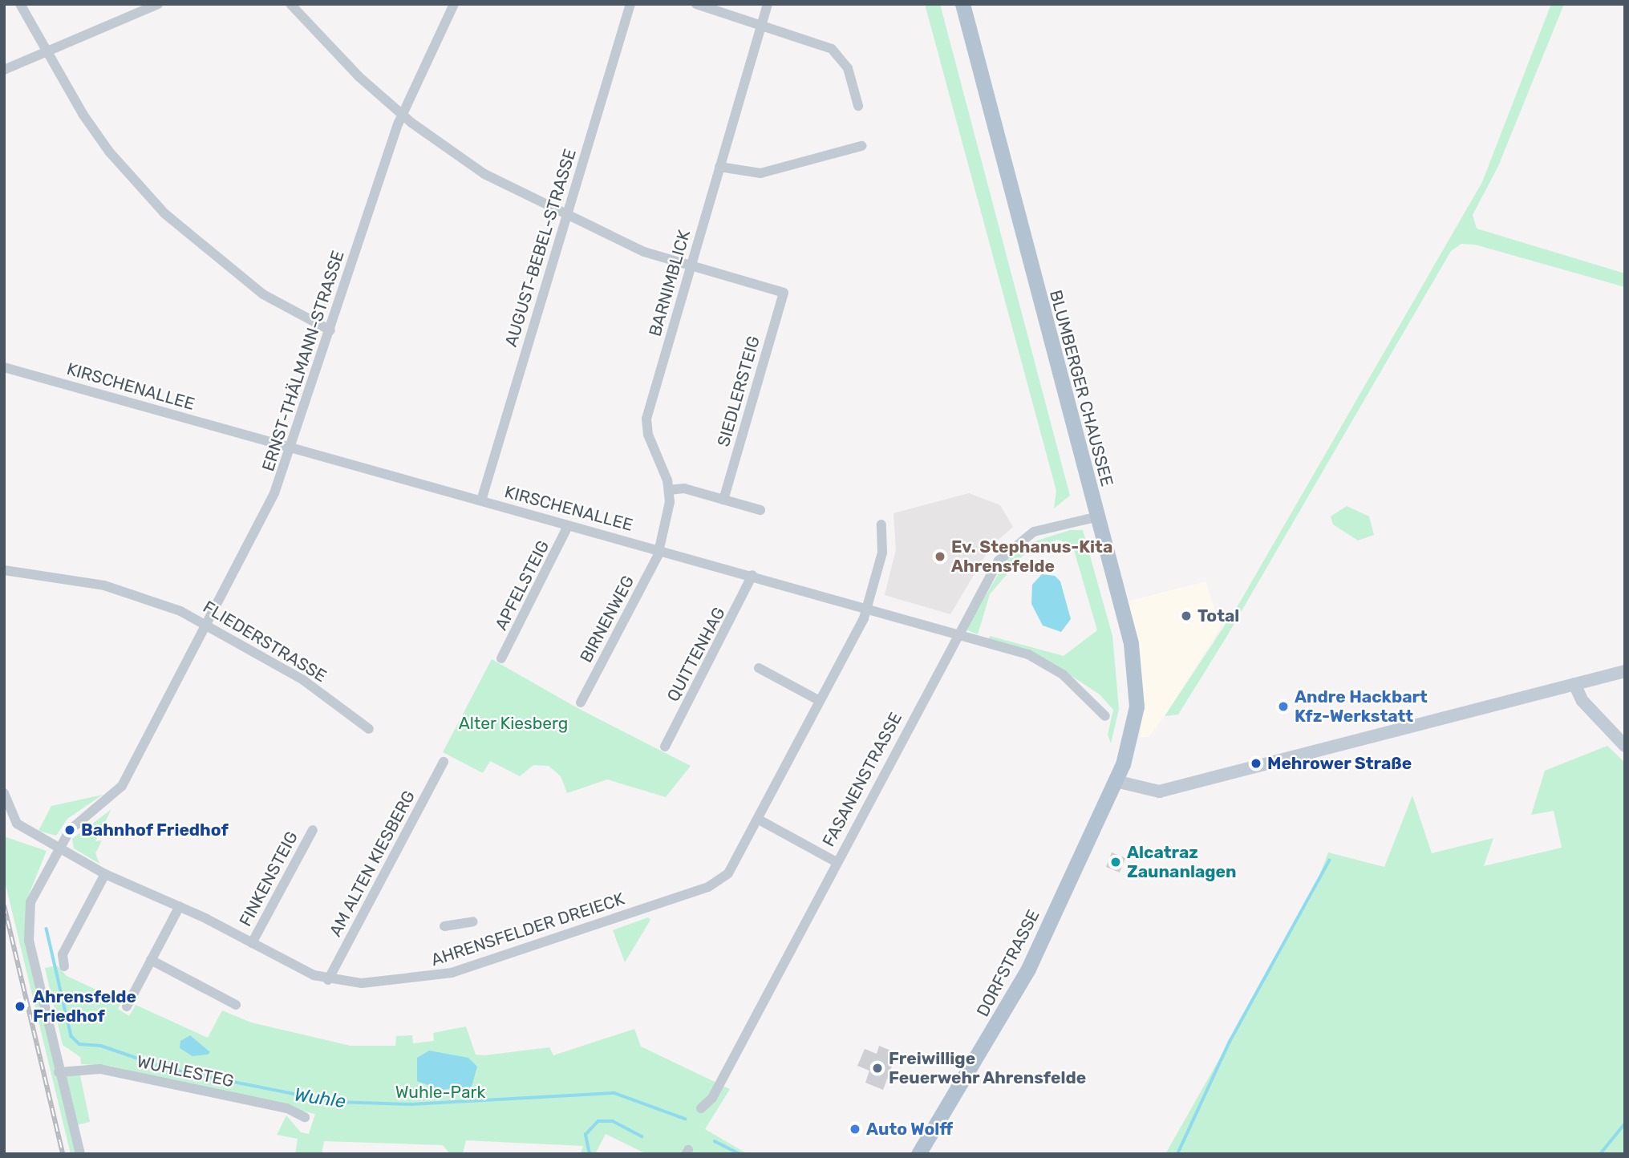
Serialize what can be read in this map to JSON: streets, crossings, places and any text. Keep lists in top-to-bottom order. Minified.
{"streets":{"main road":["BLUMBERGER CHAUSSEE","DORFSTRASSE"],"street":["AUGUST-BEBEL-STRASSE","BARNIMBLICK","ERNST-THÄLMANN-STRASSE","KIRSCHENALLEE","SIEDLERSTEIG","APFELSTEIG","BIRNENWEG","FLIEDERSTRASSE","QUITTENHAG","FASANENSTRASSE","AM ALTEN KIESBERG","FINKENSTEIG","AHRENSFELDER DREIECK","WUHLESTEG"]},"crossings":[["AUGUST-BEBEL-STRASSE","KIRSCHENALLEE"],["BARNIMBLICK","KIRSCHENALLEE"],["BARNIMBLICK","SIEDLERSTEIG"],["BARNIMBLICK","BIRNENWEG"],["ERNST-THÄLMANN-STRASSE","KIRSCHENALLEE"],["ERNST-THÄLMANN-STRASSE","FLIEDERSTRASSE"],["ERNST-THÄLMANN-STRASSE","AHRENSFELDER DREIECK"],["ERNST-THÄLMANN-STRASSE","WUHLESTEG"],["KIRSCHENALLEE","APFELSTEIG"],["KIRSCHENALLEE","BIRNENWEG"],["KIRSCHENALLEE","QUITTENHAG"],["KIRSCHENALLEE","FASANENSTRASSE"],["KIRSCHENALLEE","AHRENSFELDER DREIECK"],["BLUMBERGER CHAUSSEE","FASANENSTRASSE"],["BLUMBERGER CHAUSSEE","DORFSTRASSE"],["AM ALTEN KIESBERG","AHRENSFELDER DREIECK"],["FINKENSTEIG","AHRENSFELDER DREIECK"]],"water":["Wuhle"],"parks":["Alter Kiesberg","Wuhle-Park"],"places":["Ev. Stephanus-Kita Ahrensfelde","Total","Andre Hackbart Kfz-Werkstatt","Mehrower Straße","Bahnhof Friedhof","Alcatraz Zaunanlagen","Ahrensfelde Friedhof","Freiwillige Feuerwehr Ahrensfelde","Auto Wolff"]}
